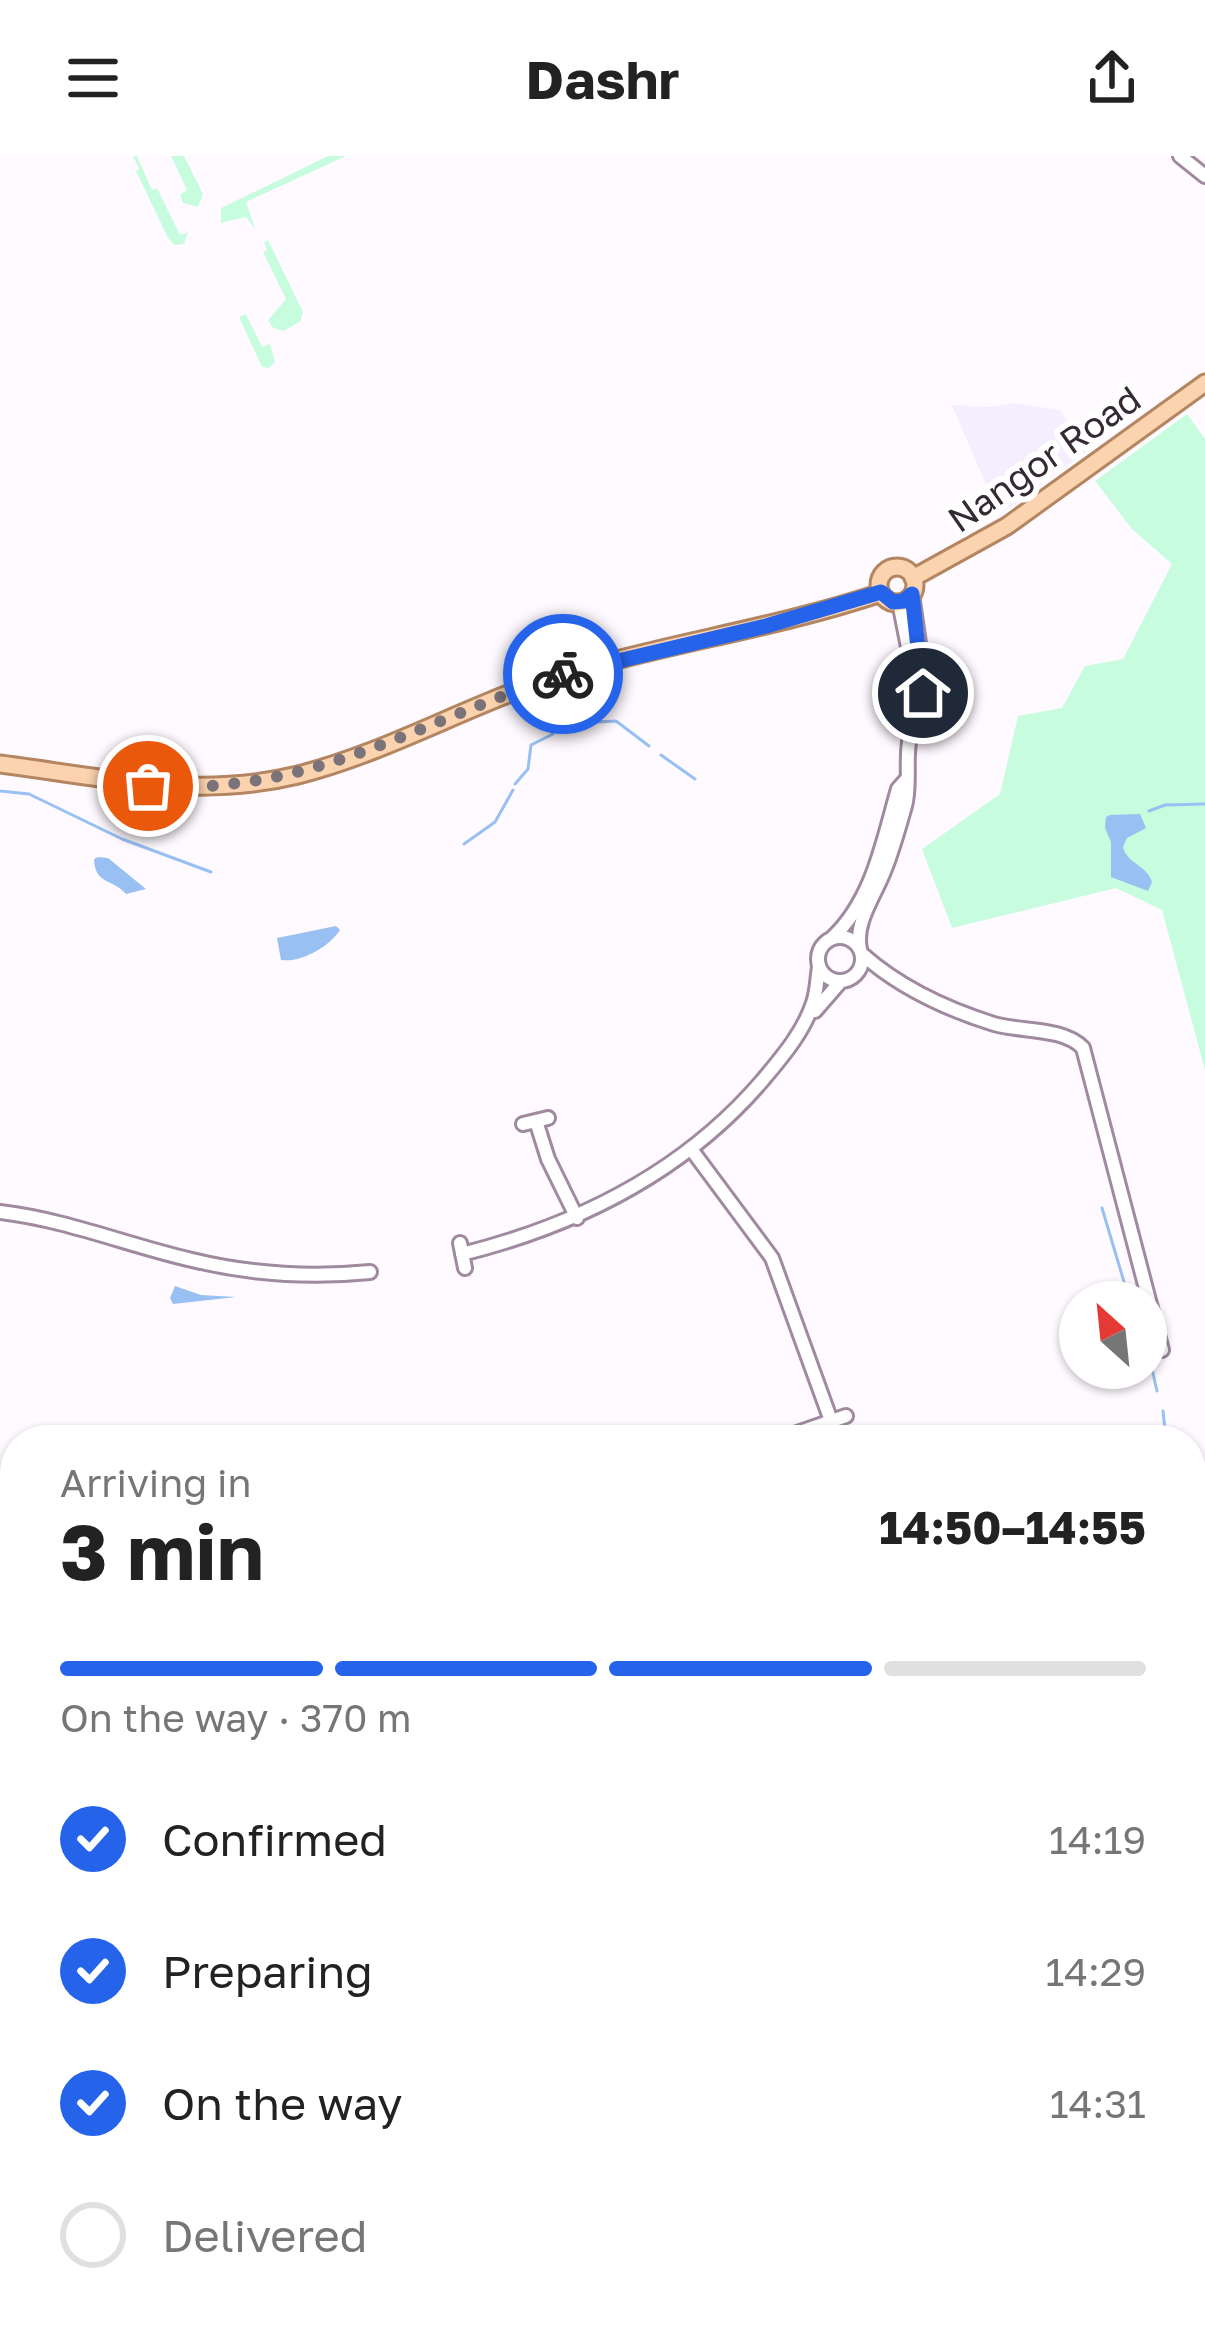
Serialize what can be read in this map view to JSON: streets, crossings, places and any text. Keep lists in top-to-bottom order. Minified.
{"streets":{"main road":["Nangor Road"]},"north":"top left","page":{"header":"Dashr","heading":["3 min","Arriving in","14:50–14:55"],"bar":"On the way · 370 m","list":[["Confirmed","14:19"],["Preparing","14:29"],["On the way","14:31"],"Delivered"]}}
